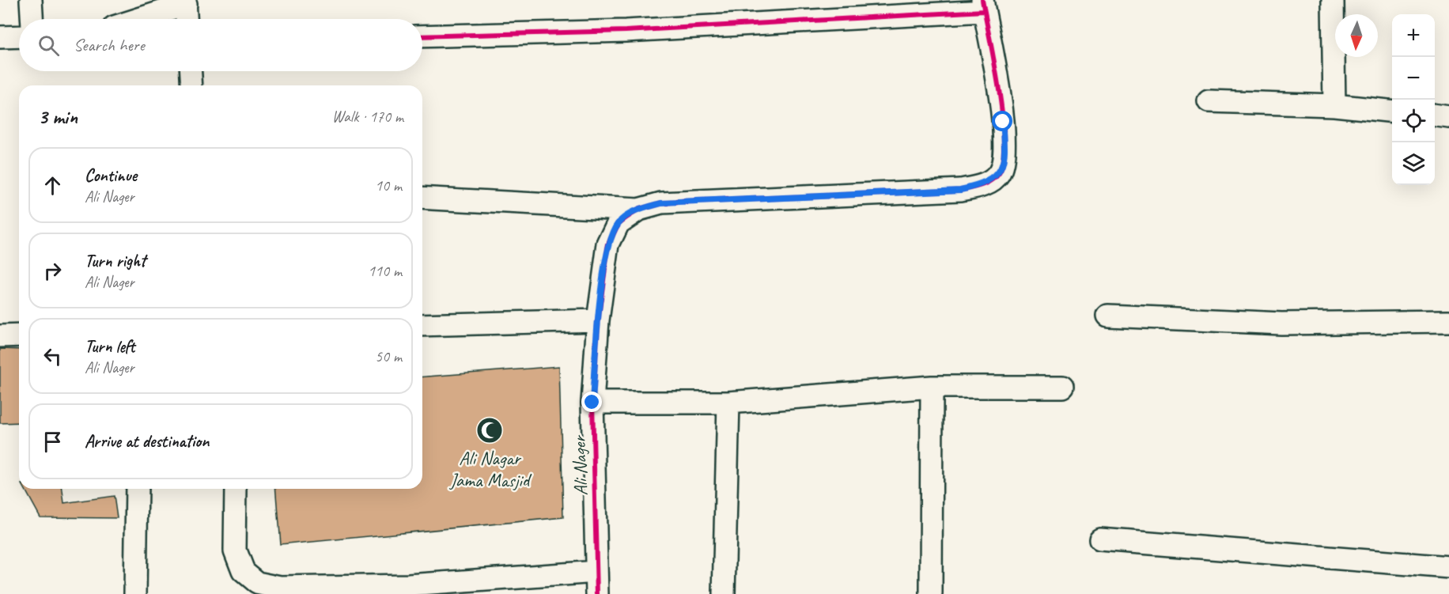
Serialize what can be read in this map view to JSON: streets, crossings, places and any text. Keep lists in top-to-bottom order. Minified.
{"streets":{"street":["Ali Nager"]},"places":{"mosque":["Ali Nagar Jama Masjid"]},"north":"bottom","page":{"map_buttons":["+","−"],"search":"Search here","heading":["3 min","Walk · 170 m"],"list":[["Continue","Ali Nager","10 m"],["Turn right","Ali Nager","110 m"],["Turn left","Ali Nager","50 m"],"Arrive at destination"]}}
